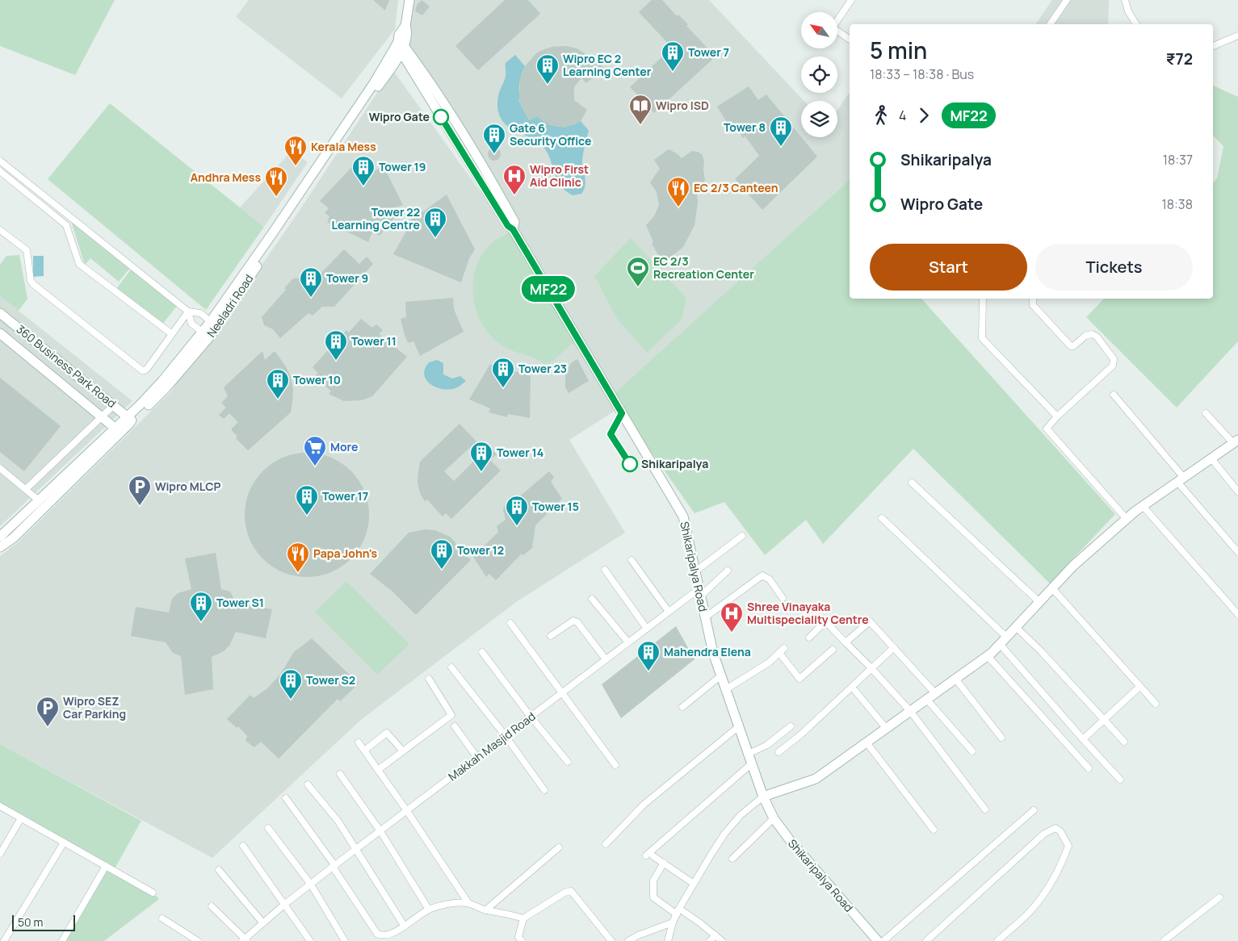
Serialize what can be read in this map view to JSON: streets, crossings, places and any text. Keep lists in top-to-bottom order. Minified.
{"streets":{"street":["Neeladri Road","360 Business Park Road","Shikaripalya Road","Makkah Masjid Road"]},"crossings":[["Neeladri Road","360 Business Park Road"],["Neeladri Road","Shikaripalya Road"],["Shikaripalya Road","Makkah Masjid Road"]],"places":{"building":["Tower 7","Wipro EC 2 Learning Center","Tower 8","Gate 6 Security Office","Tower 19","Tower 22 Learning Centre","Tower 9","Tower 11","Tower 23","Tower 10","Tower 14","Tower 17","Tower 15","Tower 12","Tower S1","Mahendra Elena","Tower S2"],"other":["Wipro Gate","Shikaripalya"],"library":["Wipro ISD"],"restaurant":["Kerala Mess","Andhra Mess","EC 2/3 Canteen","Papa John's"],"hospital":["Wipro First Aid Clinic","Shree Vinayaka Multispeciality Centre"],"sports":["EC 2/3 Recreation Center"],"supermarket":["More"],"parking":["Wipro MLCP","Wipro SEZ Car Parking"]},"lines":["bus line MF22"],"scale_bar":"50 m","north":"top left","page":{"on_map":"MF22","heading":["5 min","18:33 – 18:38 · Bus","₹72"],"legs":["4","MF22"],"list":[{"name":"Shikaripalya","value":"18:37"},{"name":"Wipro Gate","value":"18:38"}],"buttons":["Start","Tickets"],"scale":"50 m"}}
